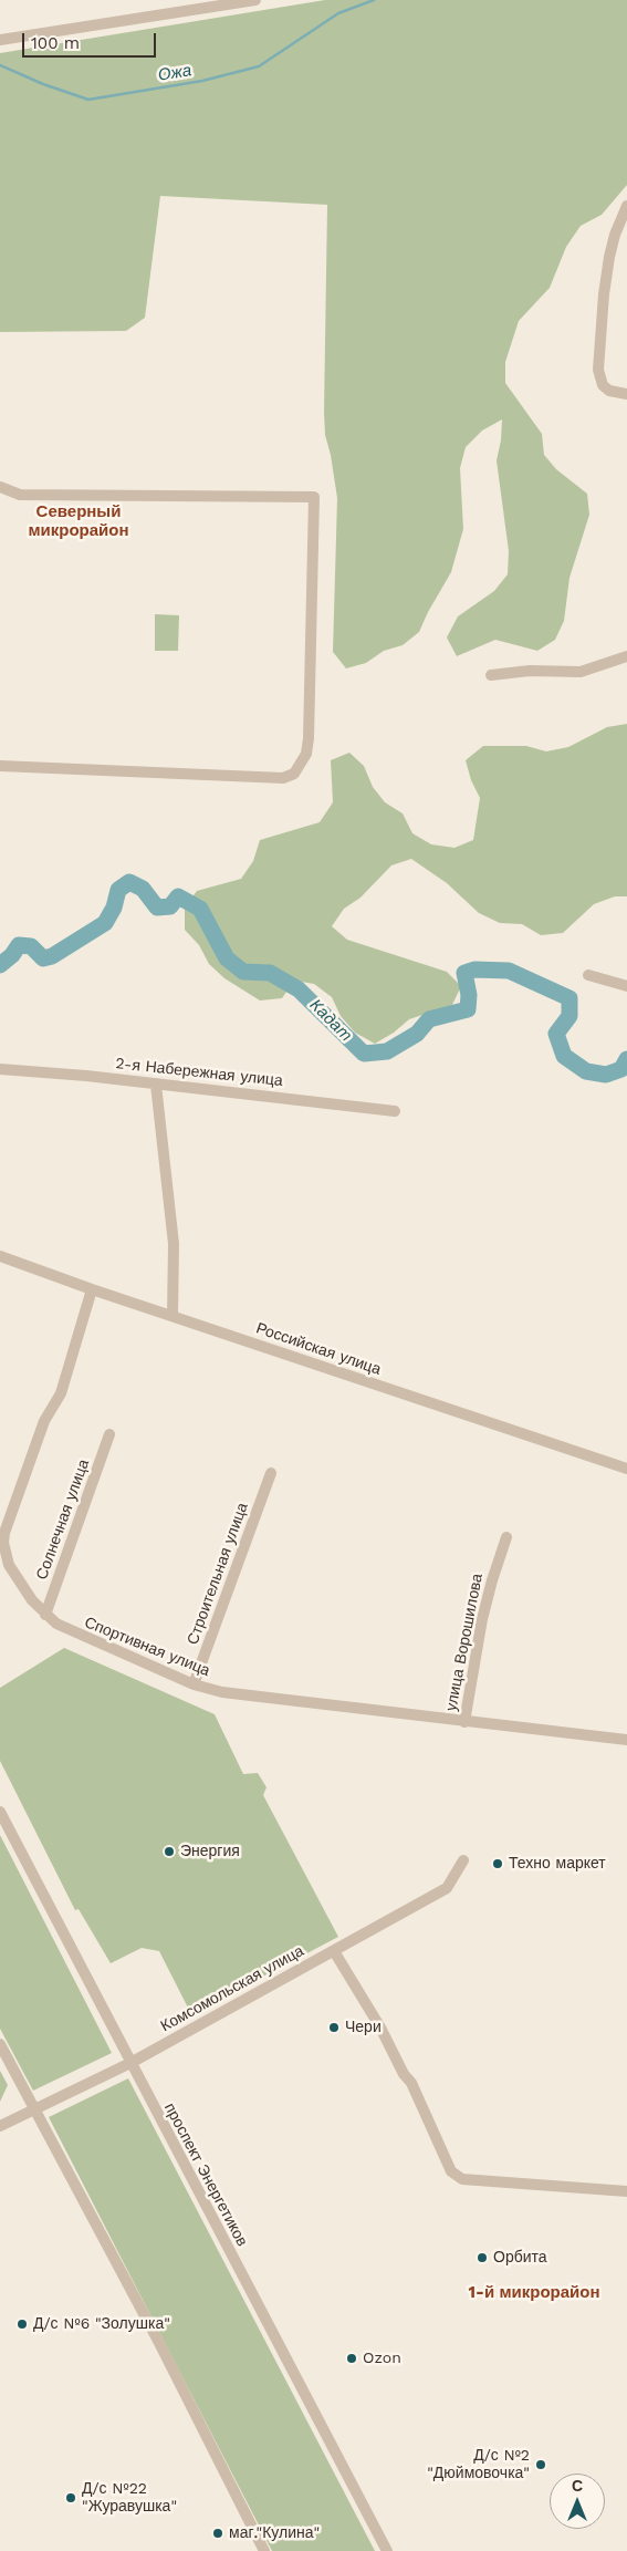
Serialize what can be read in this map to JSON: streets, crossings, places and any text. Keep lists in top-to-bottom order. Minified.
{"streets":{"street":["2-я Набережная улица","Российская улица","Солнечная улица","Строительная улица","улица Ворошилова","Спортивная улица","Комсомольская улица","проспект Энергетиков"]},"crossings":[["Российская улица","Спортивная улица"],["Солнечная улица","Спортивная улица"],["Строительная улица","Спортивная улица"],["улица Ворошилова","Спортивная улица"],["Комсомольская улица","проспект Энергетиков"]],"districts":["Северный микрорайон","1-й микрорайон"],"water":["Ожа","Кадат"],"places":["Энергия","Техно маркет","Чери","Орбита","Д/с №6 \"Золушка\"","Ozon","Д/с №2 \"Дюймовочка\"","Д/с №22 \"Журавушка\"","маг.\"Кулина\""],"scale_bar":"100 m","north":"top"}
